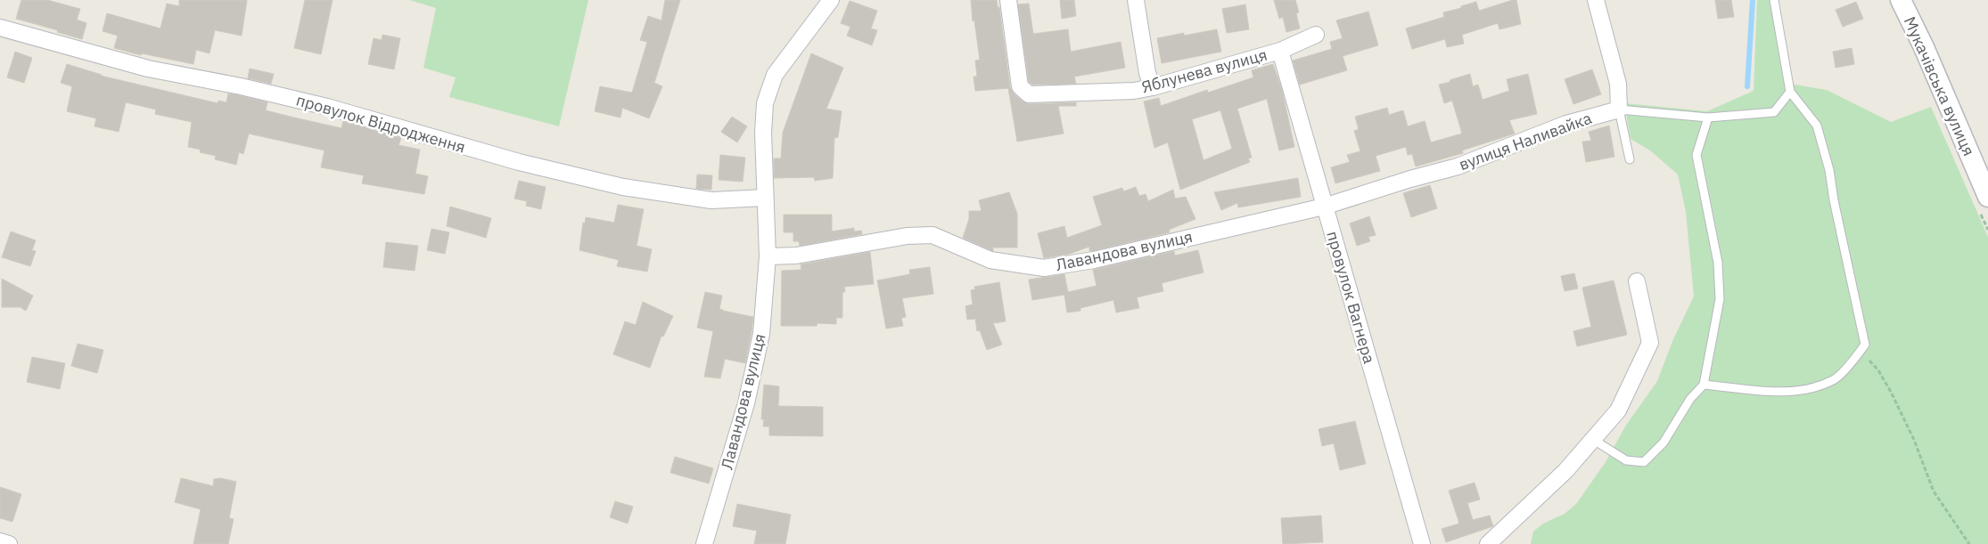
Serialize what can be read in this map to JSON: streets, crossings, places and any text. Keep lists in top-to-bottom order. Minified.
{"streets":{"street":["Яблунева вулиця","Мукачівська вулиця","провулок Відродження","вулиця Наливайка","Лавандова вулиця","провулок Вагнера"]},"crossings":[["Яблунева вулиця","провулок Вагнера"],["провулок Відродження","Лавандова вулиця"],["вулиця Наливайка","Лавандова вулиця"],["вулиця Наливайка","провулок Вагнера"],["Лавандова вулиця","провулок Вагнера"]]}
